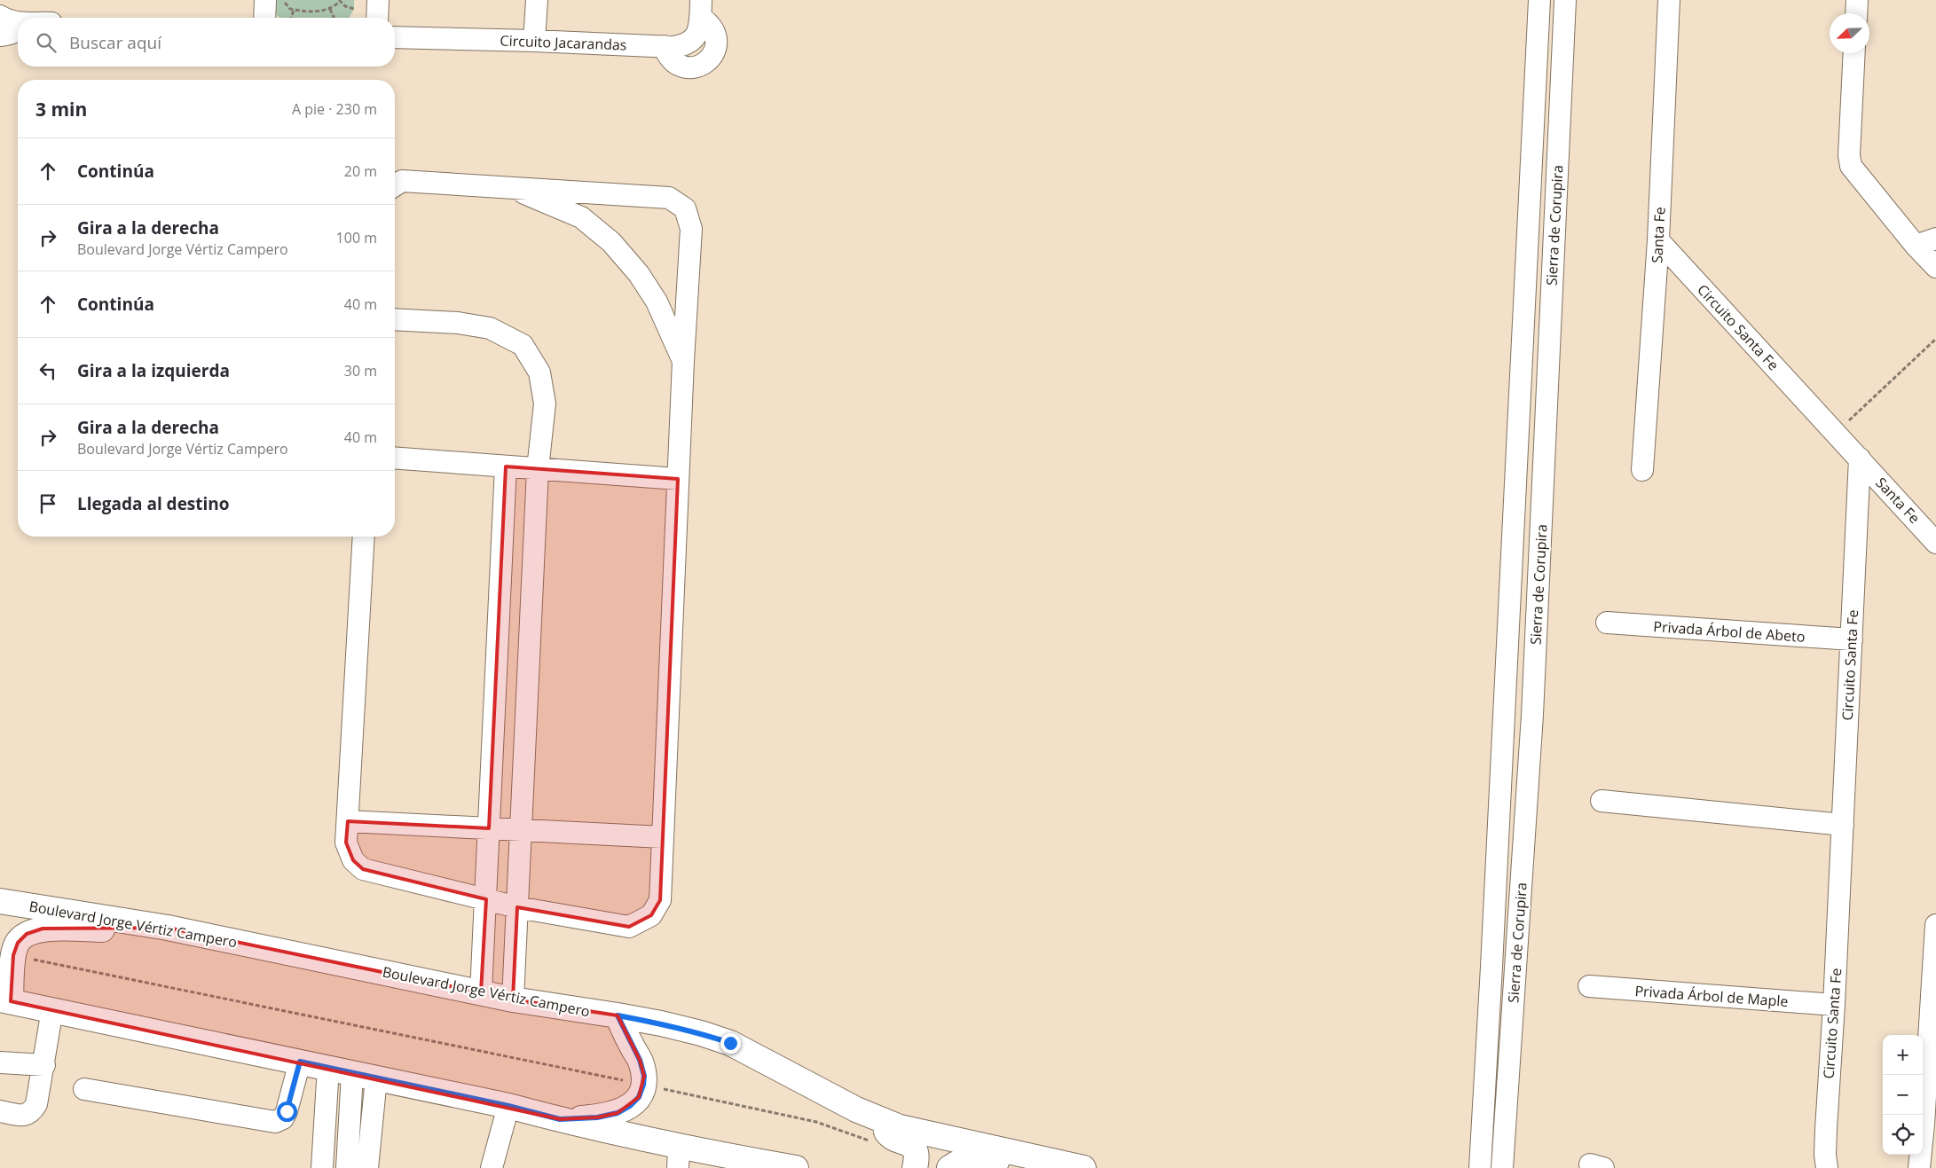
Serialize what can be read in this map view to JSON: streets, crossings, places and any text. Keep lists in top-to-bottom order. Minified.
{"streets":{"main road":["Boulevard Jorge Vértiz Campero"],"street":["Circuito Jacarandas","Sierra de Corupira","Santa Fe","Circuito Santa Fe","Privada Árbol de Abeto","Privada Árbol de Maple"]},"crossings":[["Santa Fe","Circuito Santa Fe"],["Circuito Santa Fe","Privada Árbol de Abeto"],["Circuito Santa Fe","Privada Árbol de Maple"]],"north":"bottom left","page":{"search":"Buscar aquí","heading":["3 min","A pie · 230 m"],"list":[["Continúa","20 m"],["Gira a la derecha","Boulevard Jorge Vértiz Campero","100 m"],["Continúa","40 m"],["Gira a la izquierda","30 m"],["Gira a la derecha","Boulevard Jorge Vértiz Campero","40 m"],"Llegada al destino"],"map_buttons":["+","−"]}}
